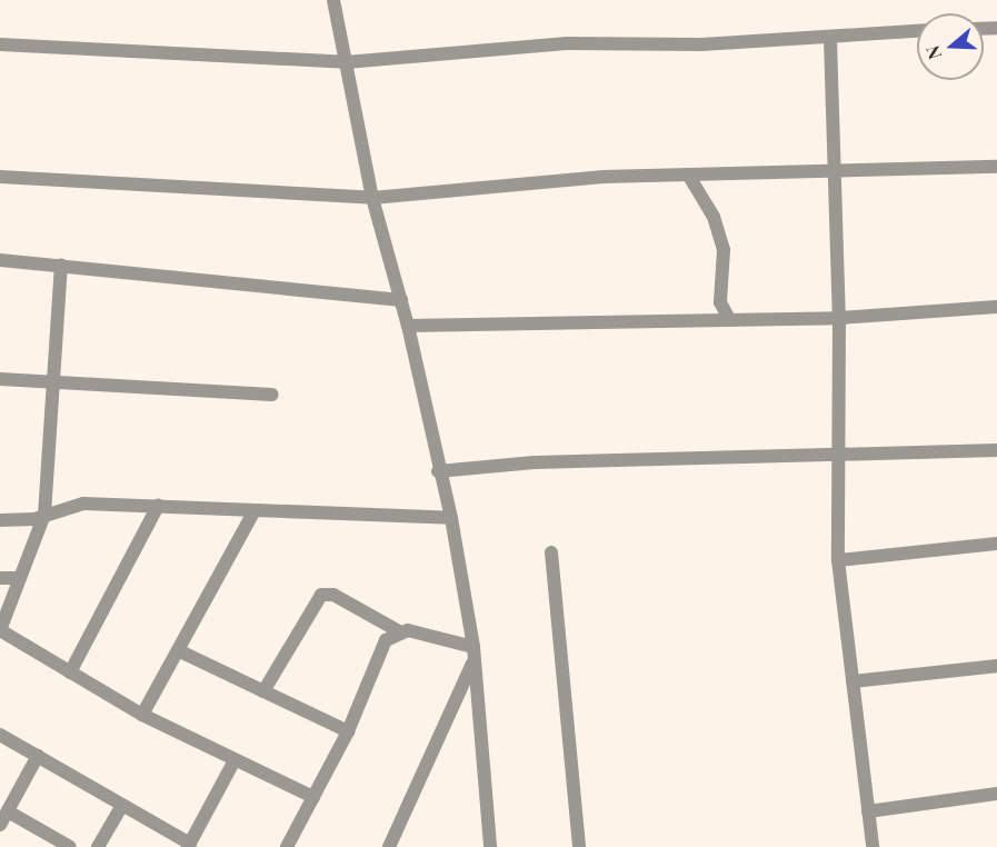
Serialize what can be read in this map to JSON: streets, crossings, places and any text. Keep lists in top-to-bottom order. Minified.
{"north":"left"}
